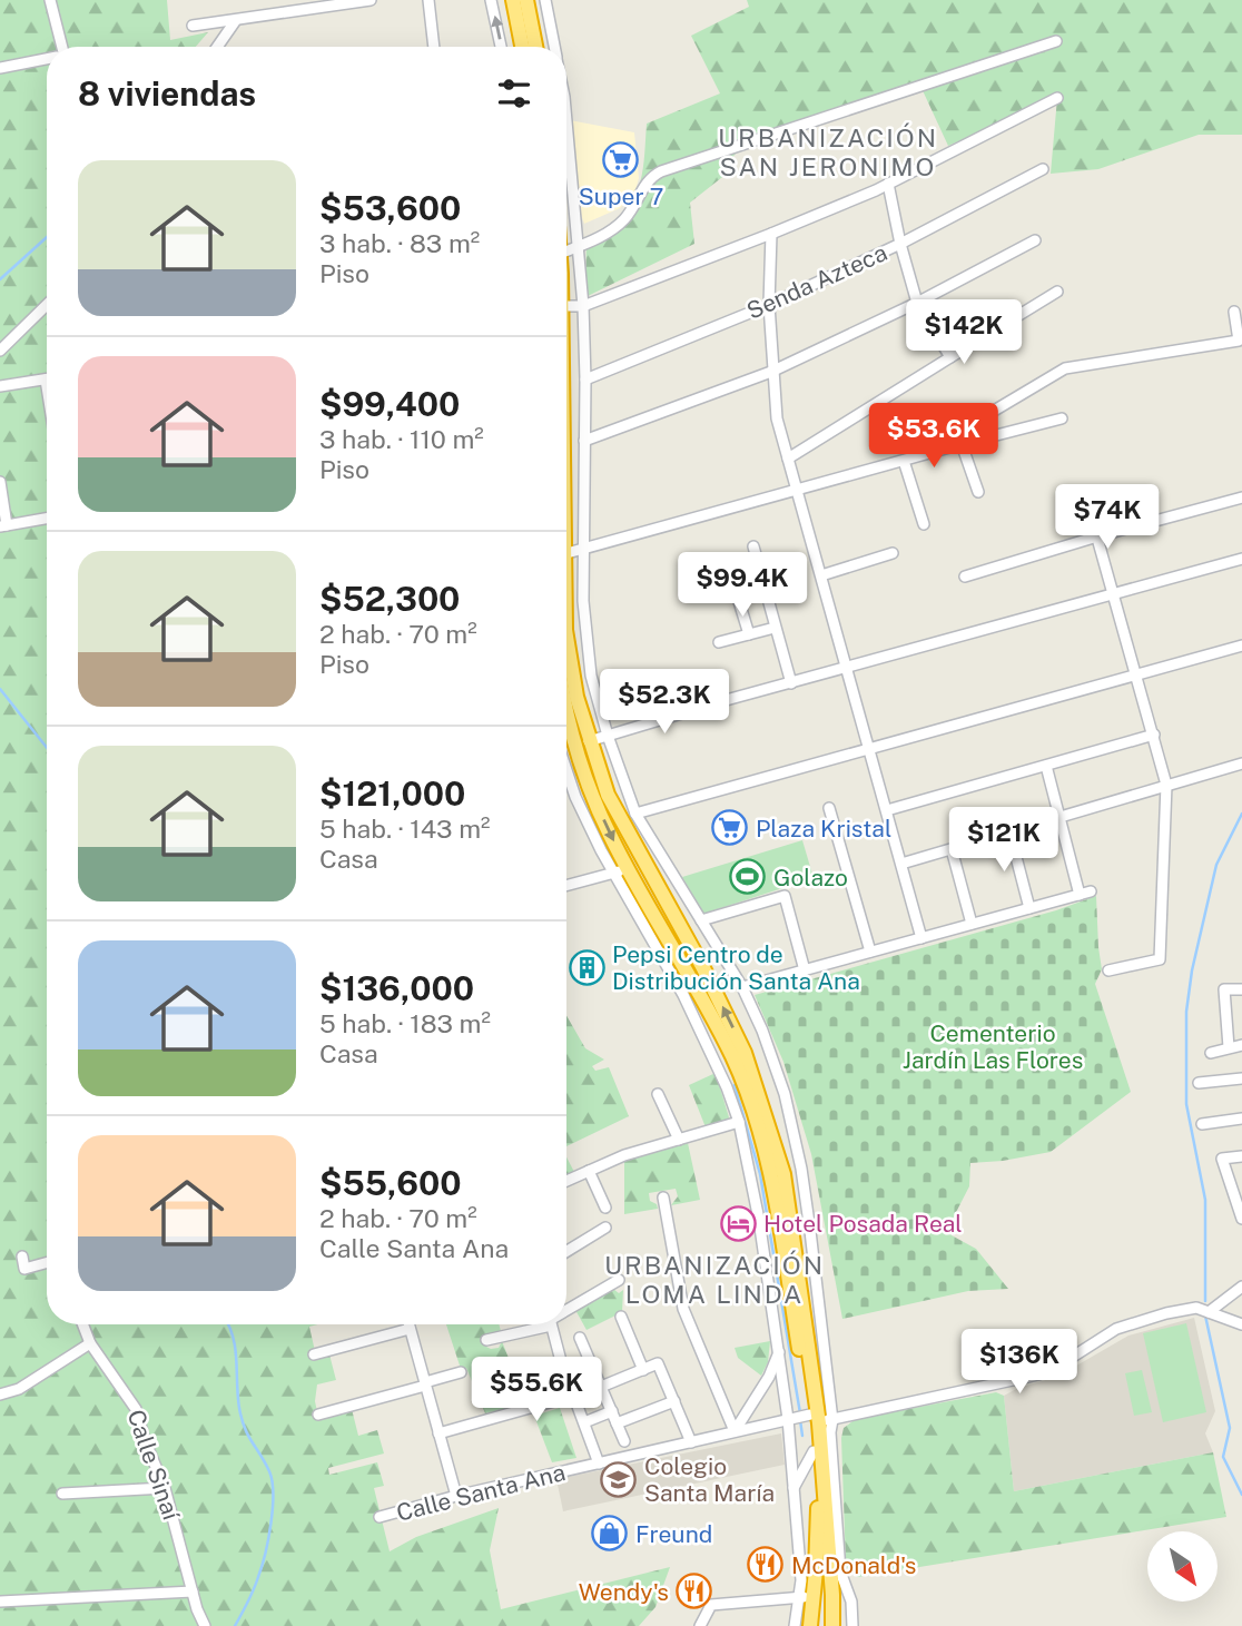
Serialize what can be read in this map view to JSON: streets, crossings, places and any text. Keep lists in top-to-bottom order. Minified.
{"streets":{"street":["Senda Azteca","Calle Sinaí","Calle Santa Ana"]},"districts":["URBANIZACIÓN SAN JERONIMO","URBANIZACIÓN LOMA LINDA"],"parks":["Cementerio Jardín Las Flores"],"places":{"supermarket":["Super 7","Plaza Kristal"],"sports":["Golazo"],"building":["Pepsi Centro de Distribución Santa Ana"],"hotel":["Hotel Posada Real"],"school or university":["Colegio Santa María"],"shop":["Freund"],"restaurant":["McDonald's","Wendy's"]},"north":"bottom right","page":{"heading":"8 viviendas","list":[{"name":"$53,600","note":"3 hab. · 83 m² · Piso"},{"name":"$99,400","note":"3 hab. · 110 m² · Piso"},{"name":"$52,300","note":"2 hab. · 70 m² · Piso"},{"name":"$121,000","note":"5 hab. · 143 m² · Casa"},{"name":"$136,000","note":"5 hab. · 183 m² · Casa"},{"name":"$55,600","note":"2 hab. · 70 m² · Calle Santa Ana"}],"price":["$142K","$53.6K","$74K","$99.4K","$52.3K","$121K","$136K","$55.6K"]}}
